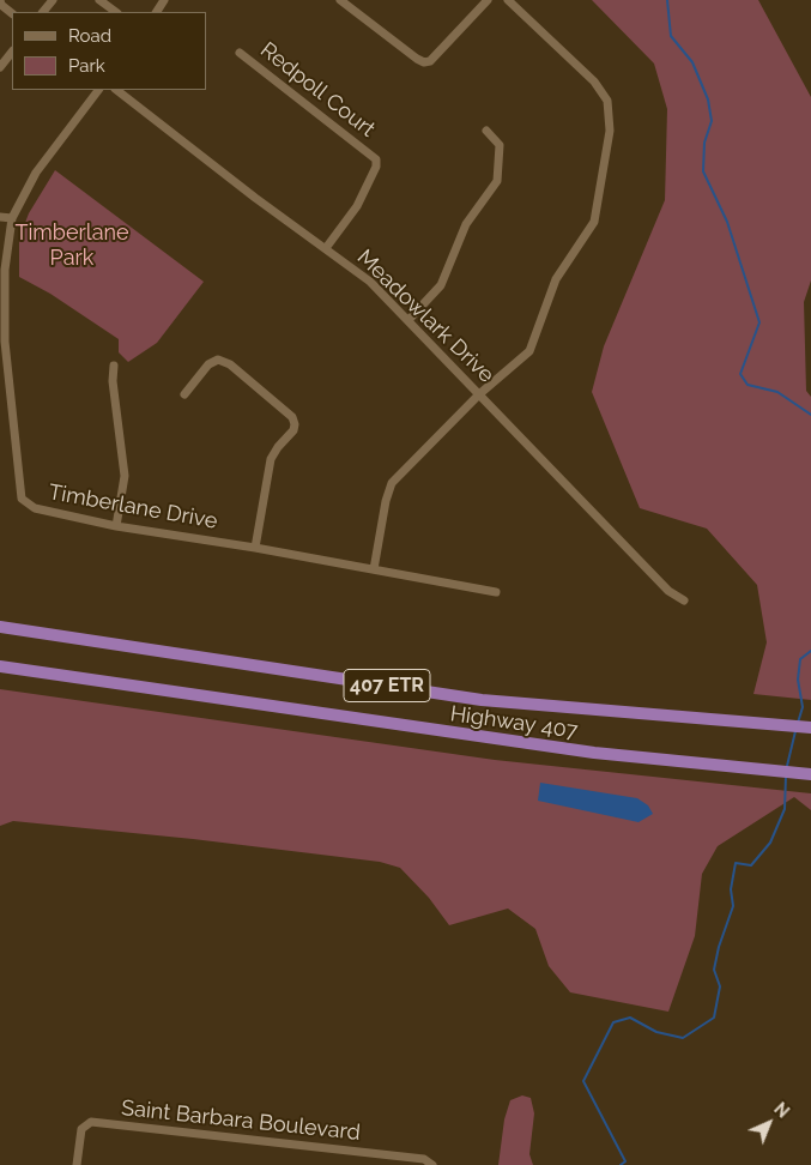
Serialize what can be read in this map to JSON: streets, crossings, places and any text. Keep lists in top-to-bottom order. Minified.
{"streets":{"highway":["407 ETR","Highway 407"],"street":["Redpoll Court","Meadowlark Drive","Timberlane Drive","Saint Barbara Boulevard"]},"crossings":[["Redpoll Court","Meadowlark Drive"]],"parks":["Timberlane Park"],"legend":["Road","Park"],"north":"top right"}
